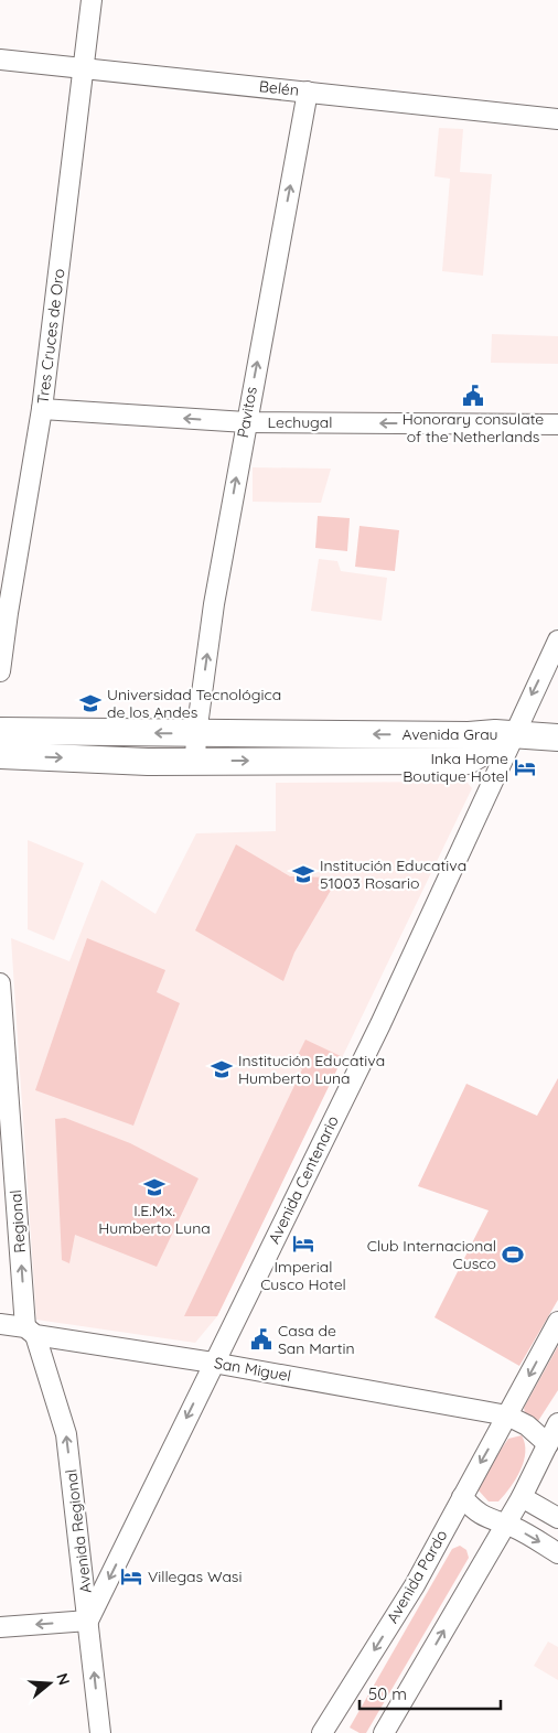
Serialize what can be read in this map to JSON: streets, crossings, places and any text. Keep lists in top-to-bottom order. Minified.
{"streets":{"street":["Belén","Tres Cruces de Oro","Pavitos","Lechugal","Avenida Grau","Avenida Centenario","Regional","San Miguel","Avenida Regional","Avenida Pardo"]},"crossings":[["Belén","Tres Cruces de Oro"],["Belén","Pavitos"],["Tres Cruces de Oro","Lechugal"],["Pavitos","Lechugal"],["Pavitos","Avenida Grau"],["Avenida Grau","Avenida Centenario"],["Avenida Centenario","San Miguel"],["Avenida Centenario","Avenida Regional"],["Regional","San Miguel"],["Regional","Avenida Regional"],["San Miguel","Avenida Regional"],["San Miguel","Avenida Pardo"]],"one_way":["Pavitos","Lechugal","Avenida Centenario","Regional","Avenida Regional"],"places":{"public building":["Honorary consulate of the Netherlands","Casa de San Martin"],"school or university":["Universidad Tecnológica de los Andes","Institución Educativa 51003 Rosario","Institución Educativa Humberto Luna","I.E.Mx. Humberto Luna"],"hotel":["Inka Home Boutique Hotel","Imperial Cusco Hotel","Villegas Wasi"],"sports":["Club Internacional Cusco"]},"scale_bar":"50 m","north":"right"}
